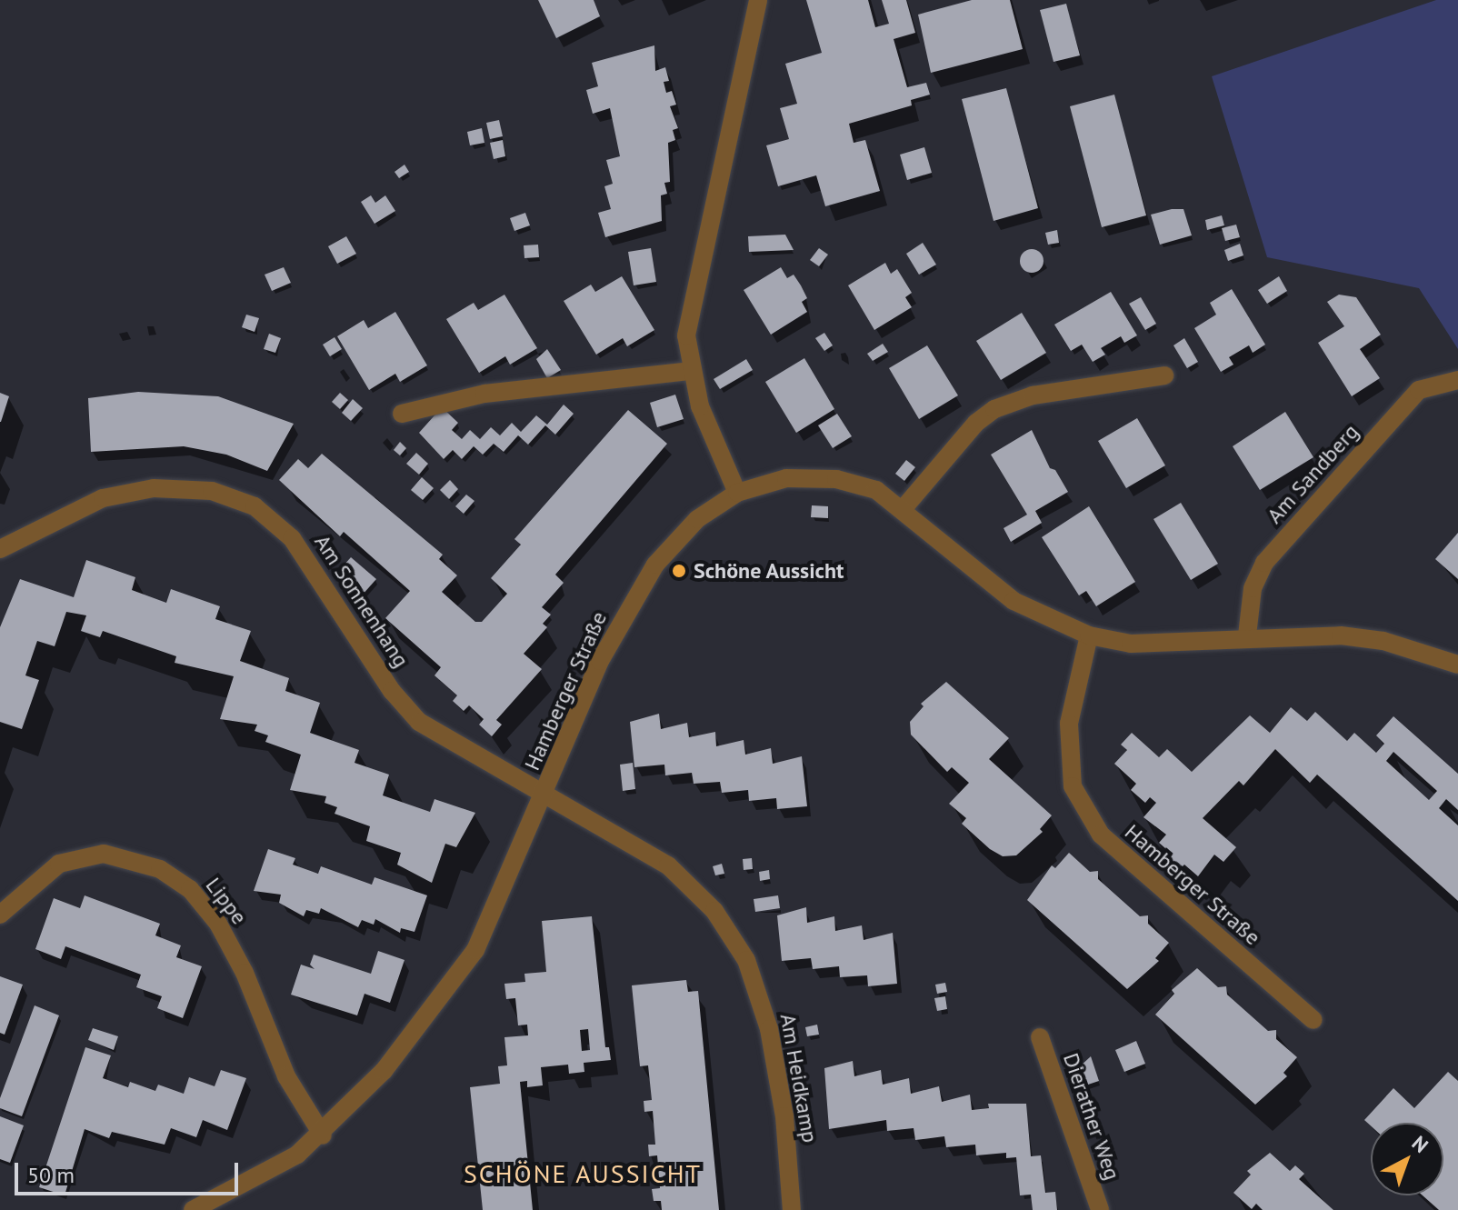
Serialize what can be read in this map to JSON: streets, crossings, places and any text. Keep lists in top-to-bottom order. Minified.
{"streets":{"street":["Am Sandberg","Am Sonnenhang","Hamberger Straße","Lippe","Am Heidkamp","Dierather Weg"]},"crossings":[["Am Sandberg","Hamberger Straße"],["Am Sonnenhang","Hamberger Straße"],["Am Sonnenhang","Am Heidkamp"],["Hamberger Straße","Lippe"],["Hamberger Straße","Am Heidkamp"]],"districts":["SCHÖNE AUSSICHT"],"places":["Schöne Aussicht"],"scale_bar":"50 m","north":"top right"}
